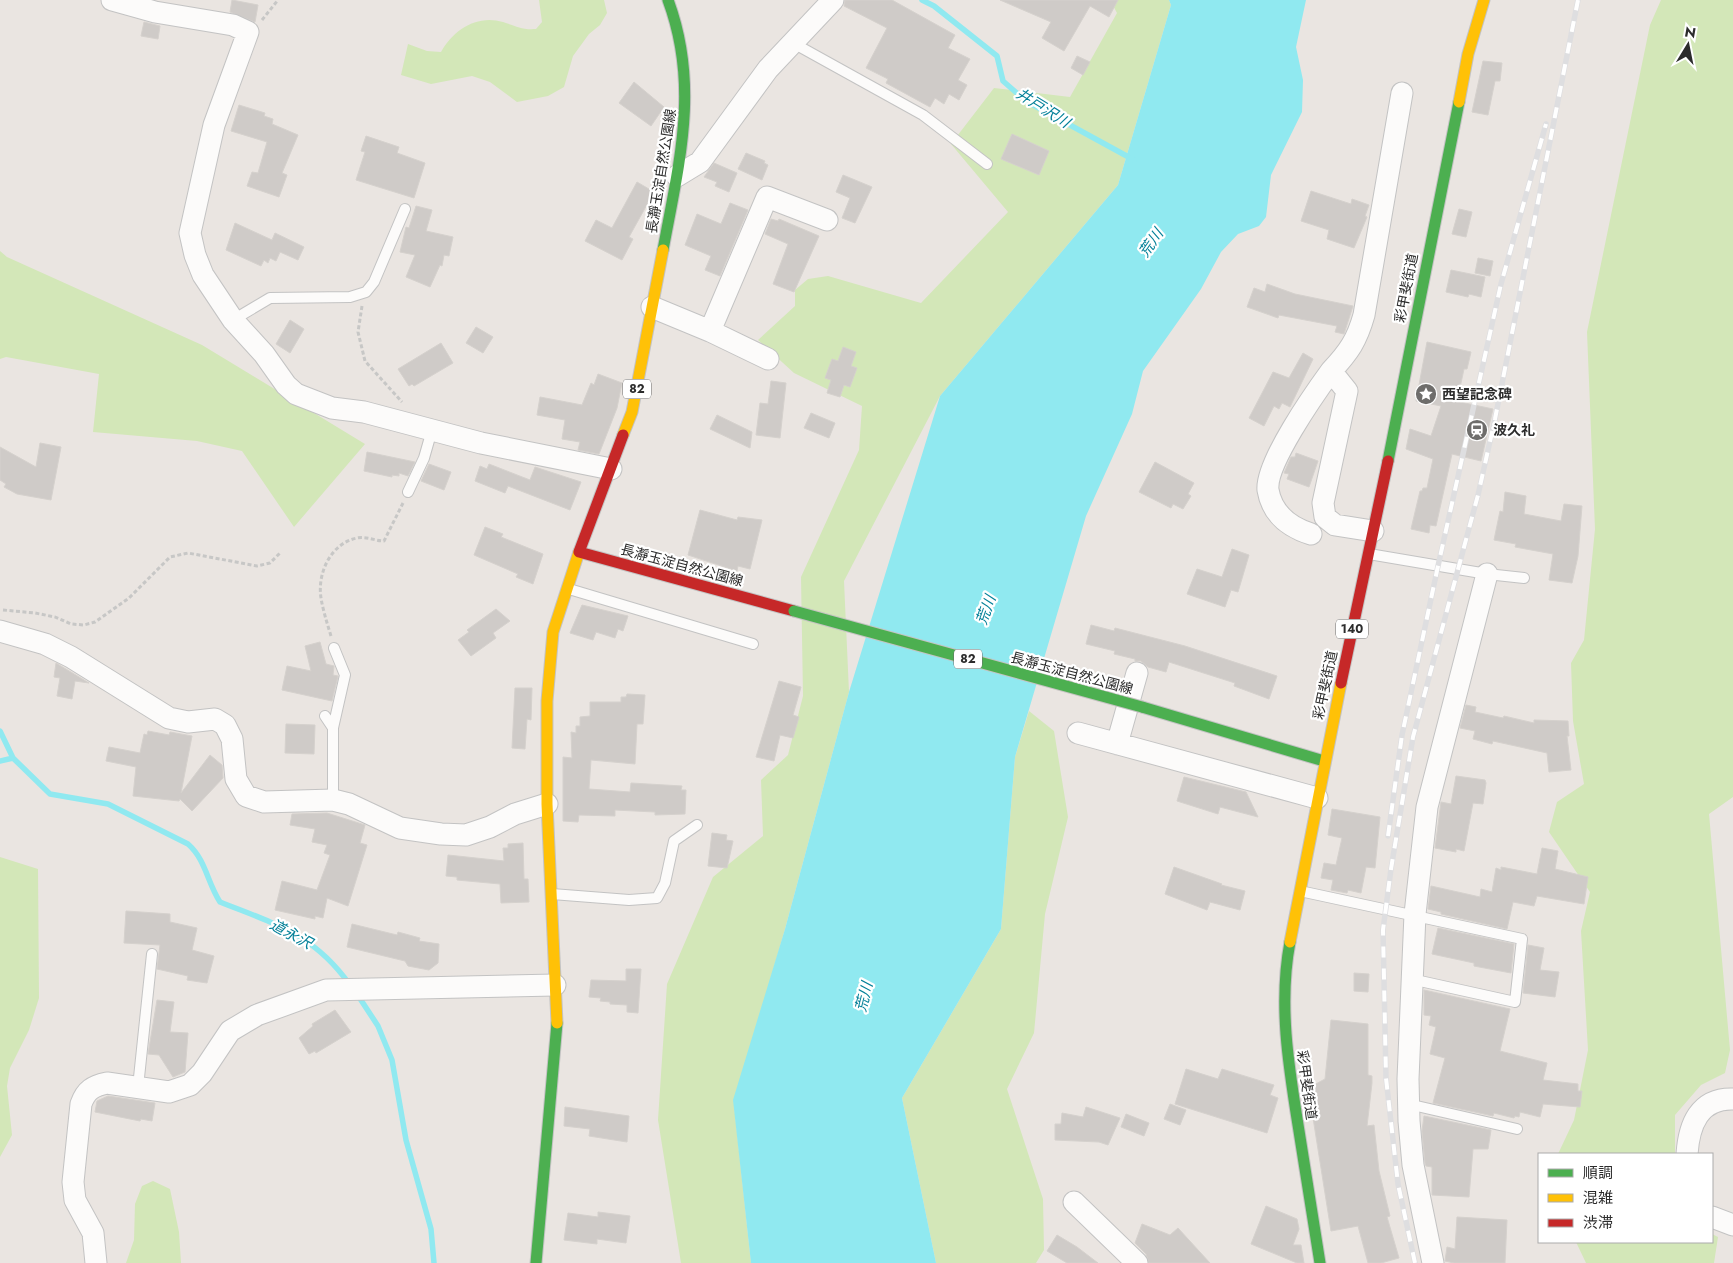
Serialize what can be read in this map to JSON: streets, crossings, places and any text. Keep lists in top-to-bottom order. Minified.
{"streets":{"main road":["長瀞玉淀自然公園線","彩甲斐街道","82","140"]},"crossings":[["長瀞玉淀自然公園線","彩甲斐街道"]],"water":["井戸沢川","荒川","道永沢"],"places":{"place":["西望記念碑"],"station":["波久礼"]},"legend":["順調","混雑","渋滞"],"north":"top"}
